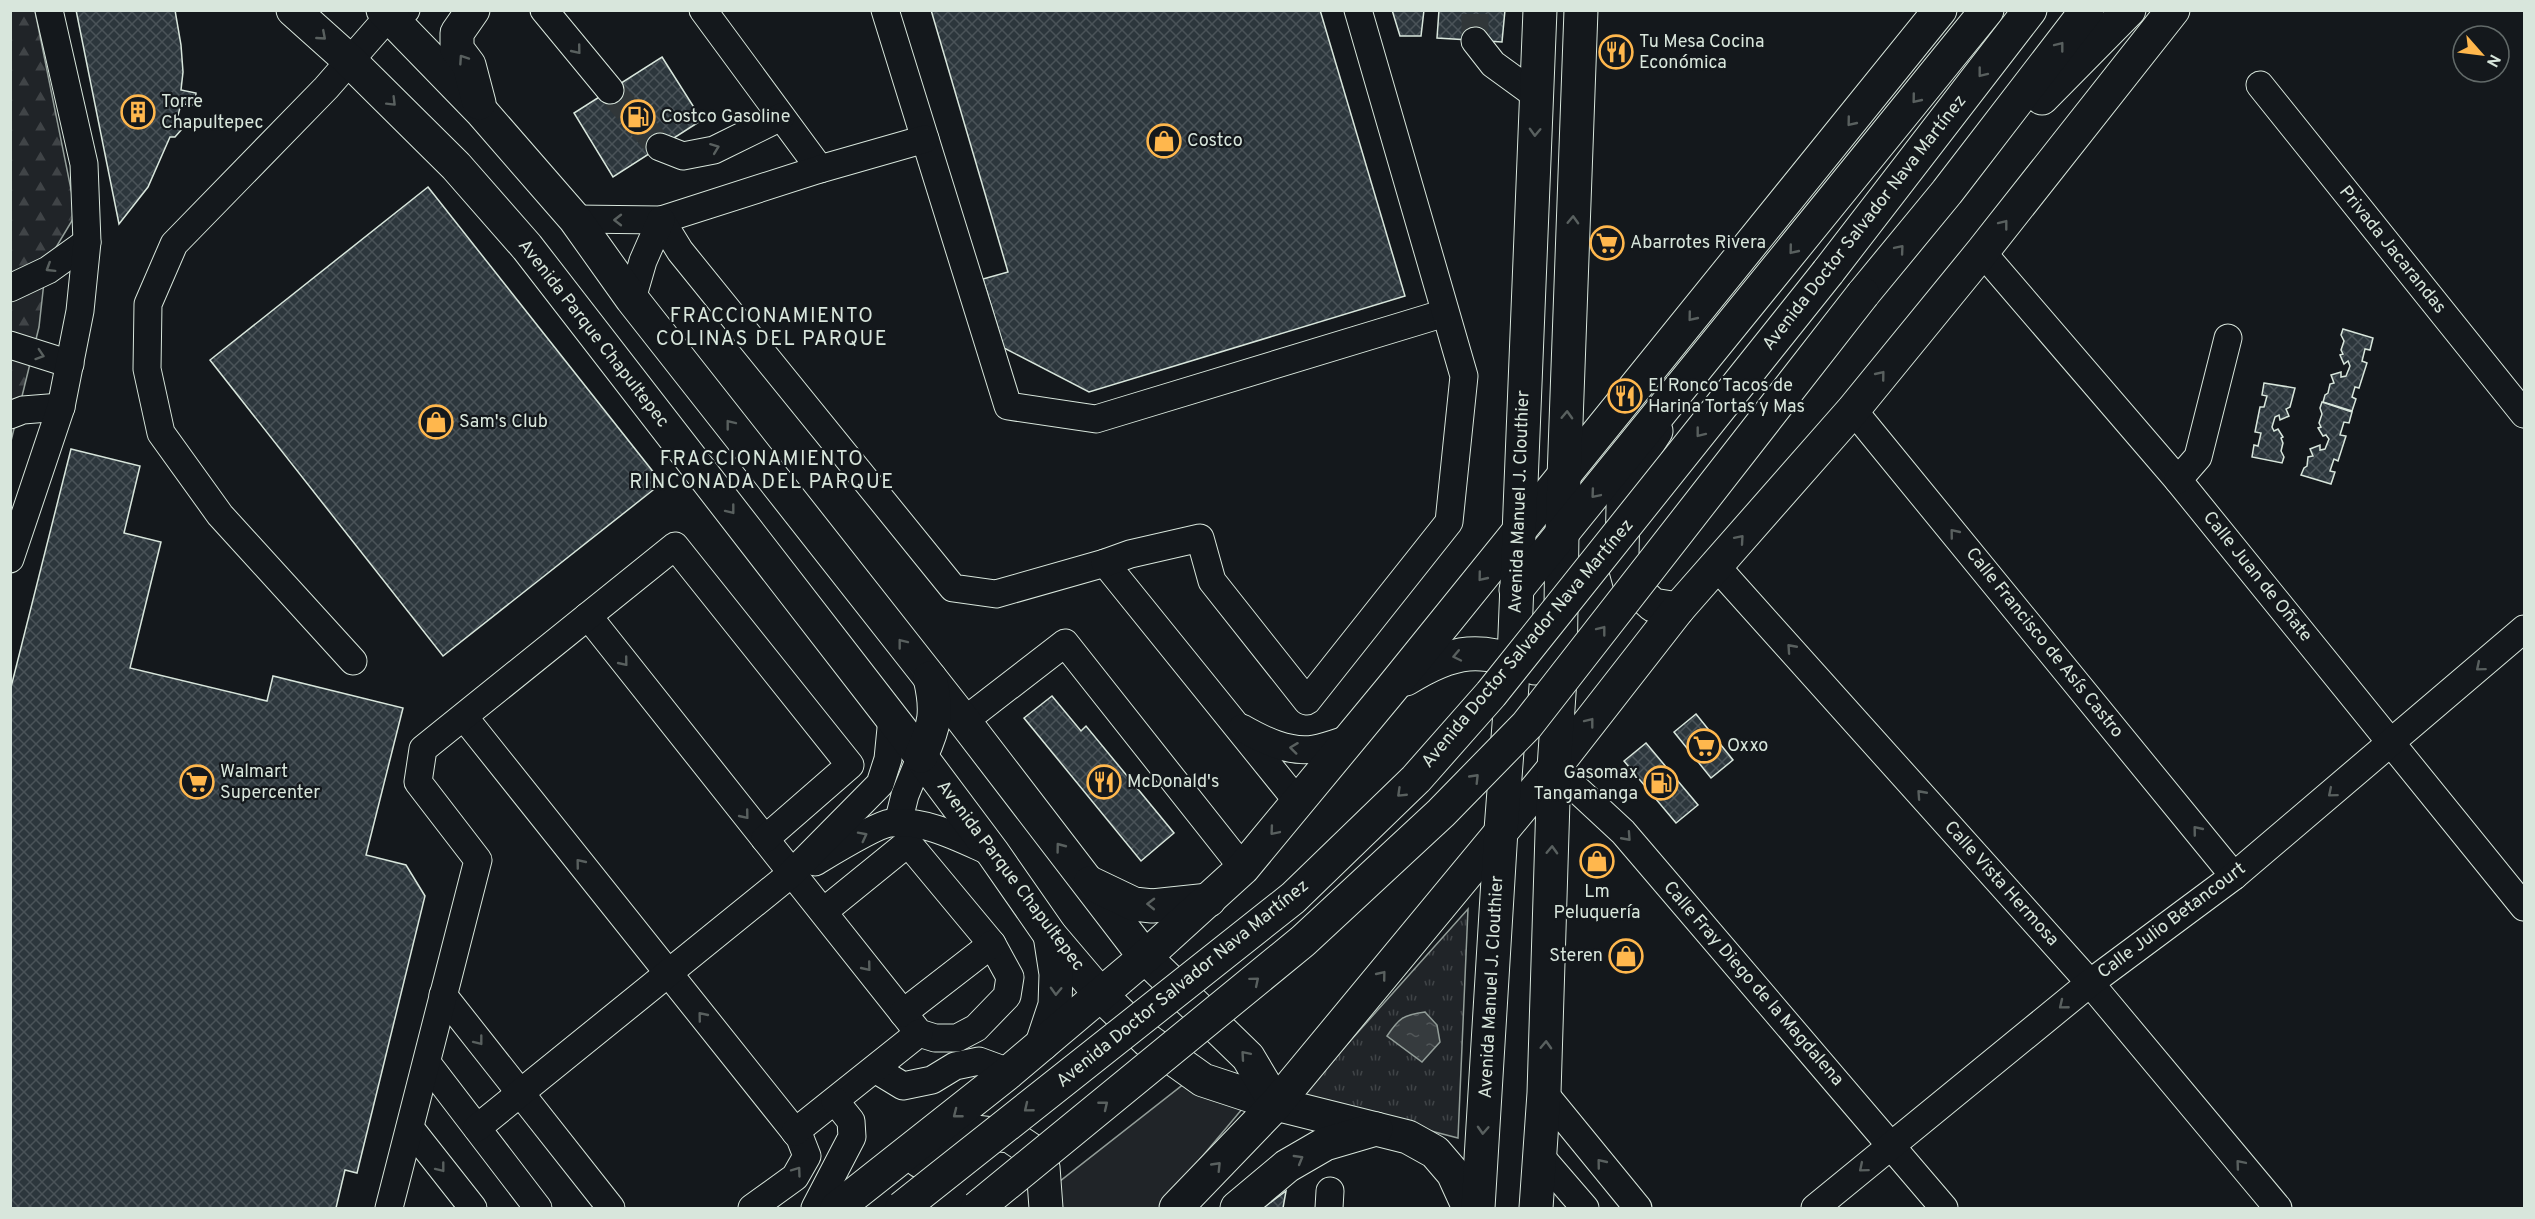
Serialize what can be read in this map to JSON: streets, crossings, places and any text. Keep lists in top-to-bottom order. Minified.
{"streets":{"main road":["Avenida Doctor Salvador Nava Martínez","Avenida Parque Chapultepec","Avenida Manuel J. Clouthier"],"street":["Privada Jacarandas","Calle Juan de Oñate","Calle Francisco de Asís Castro","Calle Vista Hermosa","Calle Julio Betancourt","Calle Fray Diego de la Magdalena"]},"crossings":[["Calle Juan de Oñate","Calle Julio Betancourt"],["Calle Francisco de Asís Castro","Calle Julio Betancourt"],["Calle Vista Hermosa","Calle Julio Betancourt"],["Calle Julio Betancourt","Calle Fray Diego de la Magdalena"]],"one_way":["Calle Francisco de Asís Castro","Calle Vista Hermosa","Calle Julio Betancourt","Calle Fray Diego de la Magdalena"],"districts":["FRACCIONAMIENTO COLINAS DEL PARQUE","FRACCIONAMIENTO RINCONADA DEL PARQUE"],"places":{"restaurant":["Tu Mesa Cocina Económica","El Ronco Tacos de Harina Tortas y Mas","McDonald's"],"building":["Torre Chapultepec"],"fuel station":["Costco Gasoline","Gasomax Tangamanga"],"shop":["Costco","Sam's Club","Lm Peluquería","Steren"],"supermarket":["Abarrotes Rivera","Oxxo","Walmart Supercenter"]},"north":"bottom right"}
